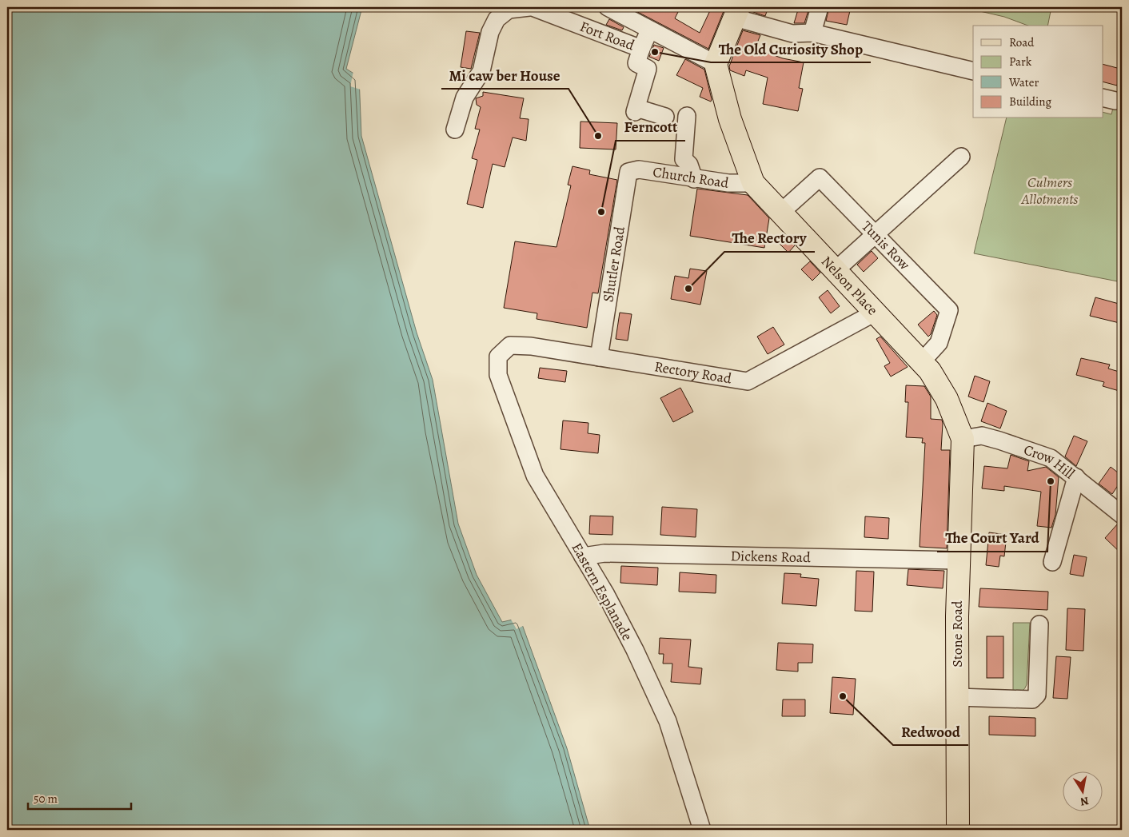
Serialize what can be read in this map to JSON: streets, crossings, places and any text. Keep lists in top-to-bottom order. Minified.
{"streets":{"main road":["Nelson Place","Stone Road"],"street":["Fort Road","Church Road","Tunis Row","Shutler Road","Rectory Road","Crow Hill","Dickens Road","Eastern Esplanade"]},"crossings":[["Church Road","Shutler Road"],["Church Road","Nelson Place"],["Tunis Row","Nelson Place"],["Shutler Road","Rectory Road"],["Nelson Place","Rectory Road"],["Nelson Place","Crow Hill"],["Nelson Place","Stone Road"],["Rectory Road","Eastern Esplanade"],["Crow Hill","Stone Road"],["Dickens Road","Eastern Esplanade"],["Dickens Road","Stone Road"]],"parks":["Culmers Allotments"],"places":["The Old Curiosity Shop","Mi caw ber House","Ferncott","The Rectory","The Court Yard","Redwood"],"legend":["Road","Park","Water","Building"],"scale_bar":"50 m","north":"bottom"}
